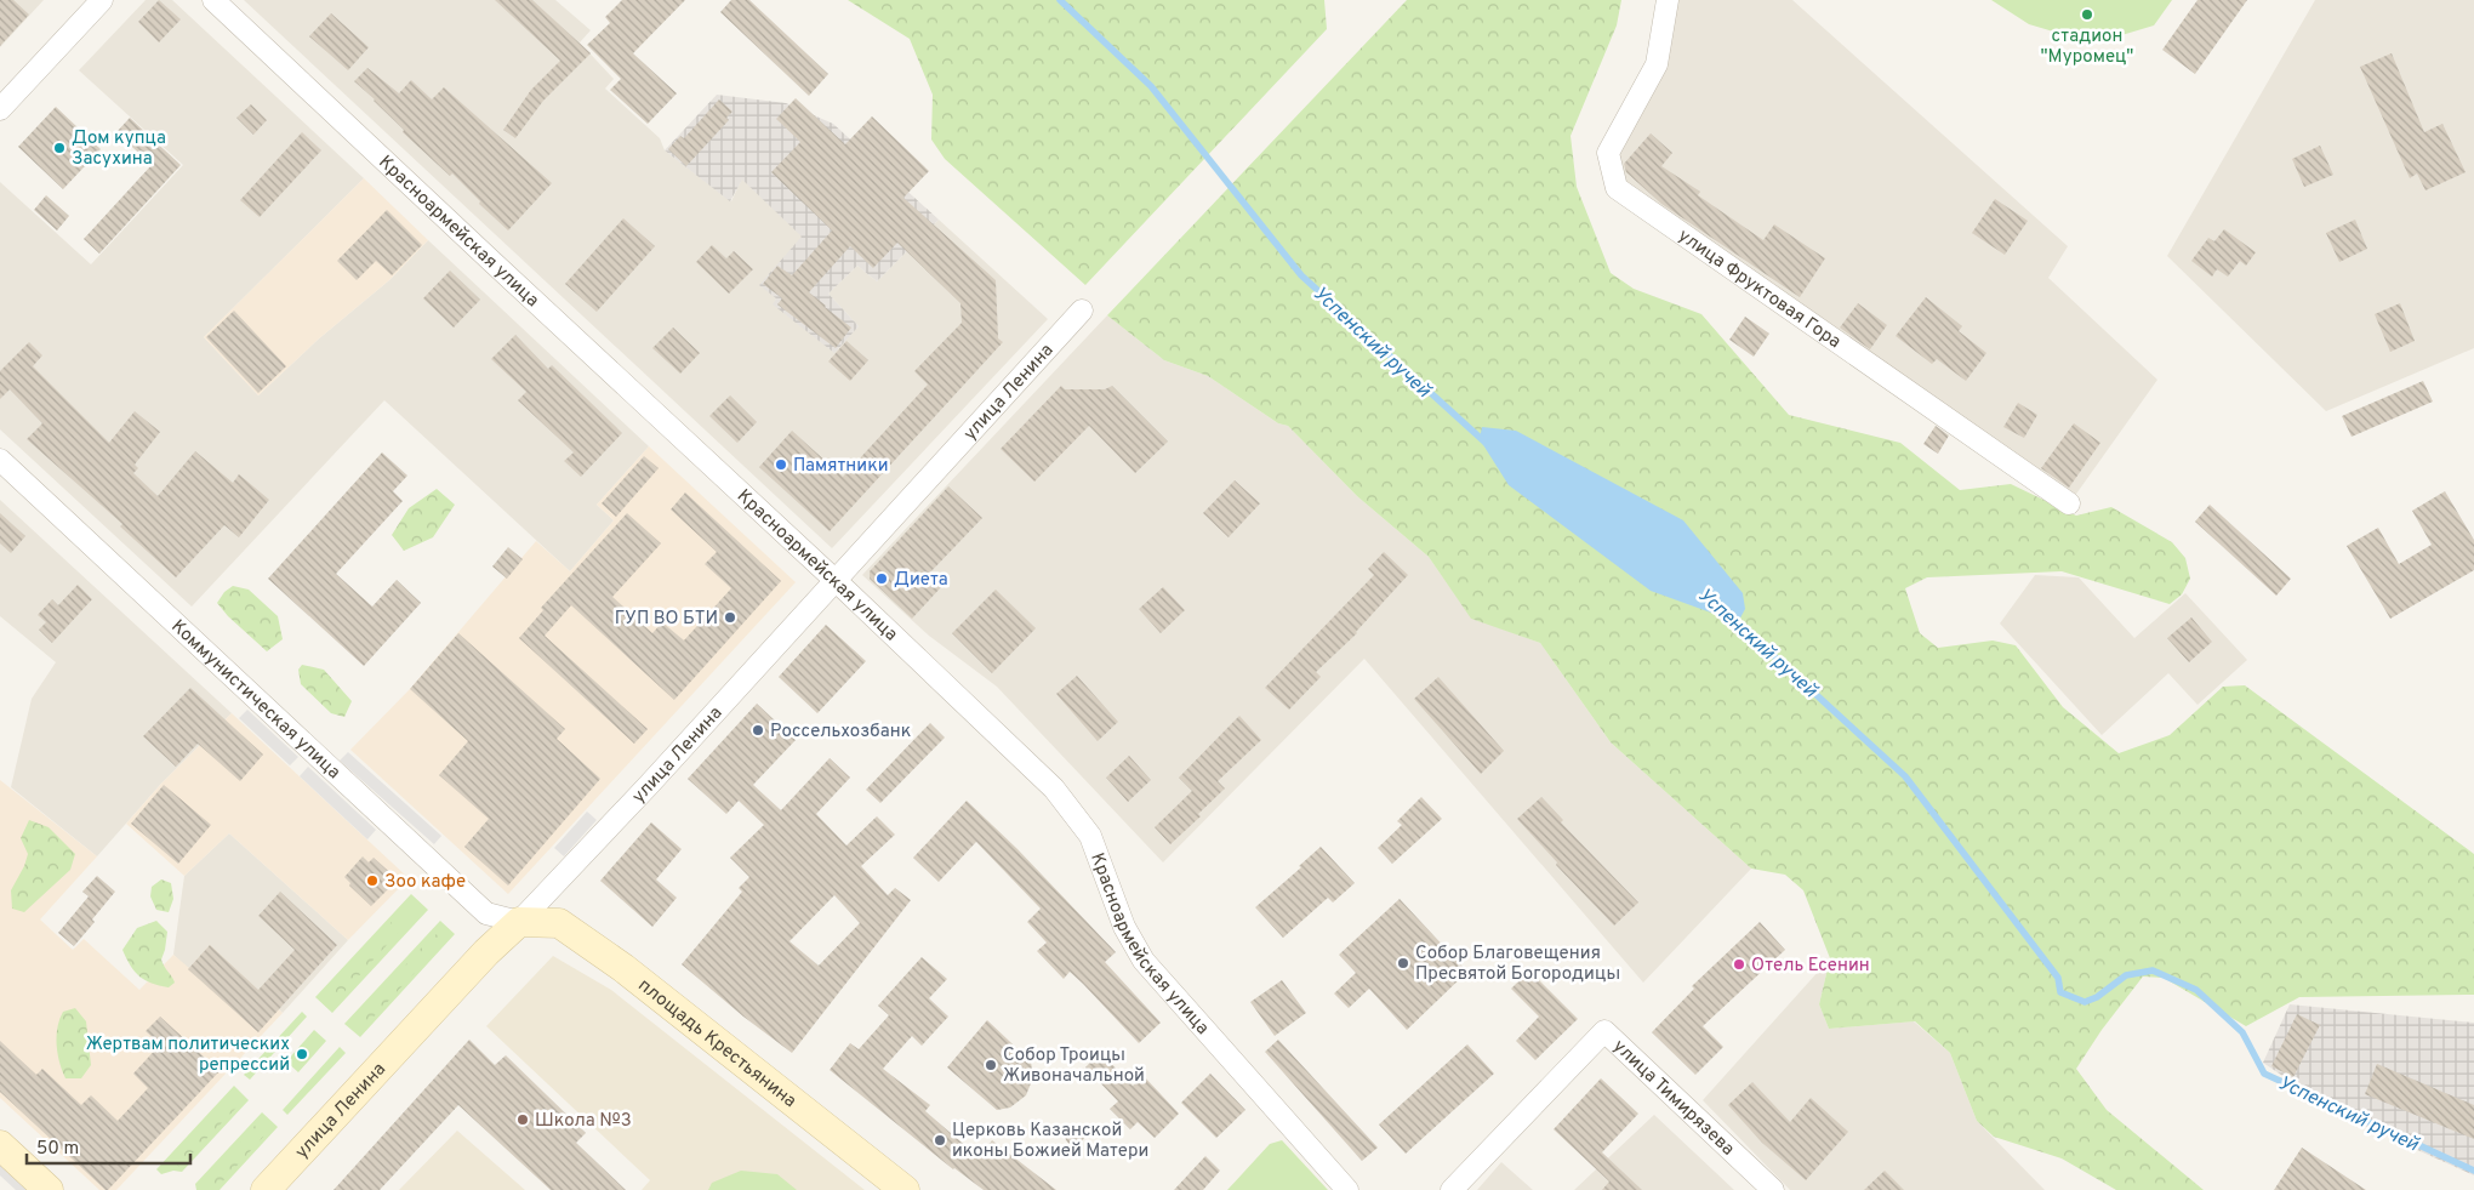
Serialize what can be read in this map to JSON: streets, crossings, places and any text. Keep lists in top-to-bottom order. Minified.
{"streets":{"street":["Красноармейская улица","улица Фруктовая Гора","улица Ленина","Коммунистическая улица","площадь Крестьянина","улица Тимирязева"]},"crossings":[["Красноармейская улица","улица Ленина"],["улица Ленина","Коммунистическая улица"],["улица Ленина","площадь Крестьянина"],["Коммунистическая улица","площадь Крестьянина"]],"water":["Успенский ручей"],"places":["стадион \"Муромец\"","Дом купца Засухина","Памятники","Диета","ГУП ВО БТИ","Россельхозбанк","Зоо кафе","Собор Благовещения Пресвятой Богородицы","Отель Есенин","Жертвам политических репрессий","Собор Троицы Живоначальной","Школа №3","Церковь Казанской иконы Божией Матери"],"scale_bar":"50 m"}
